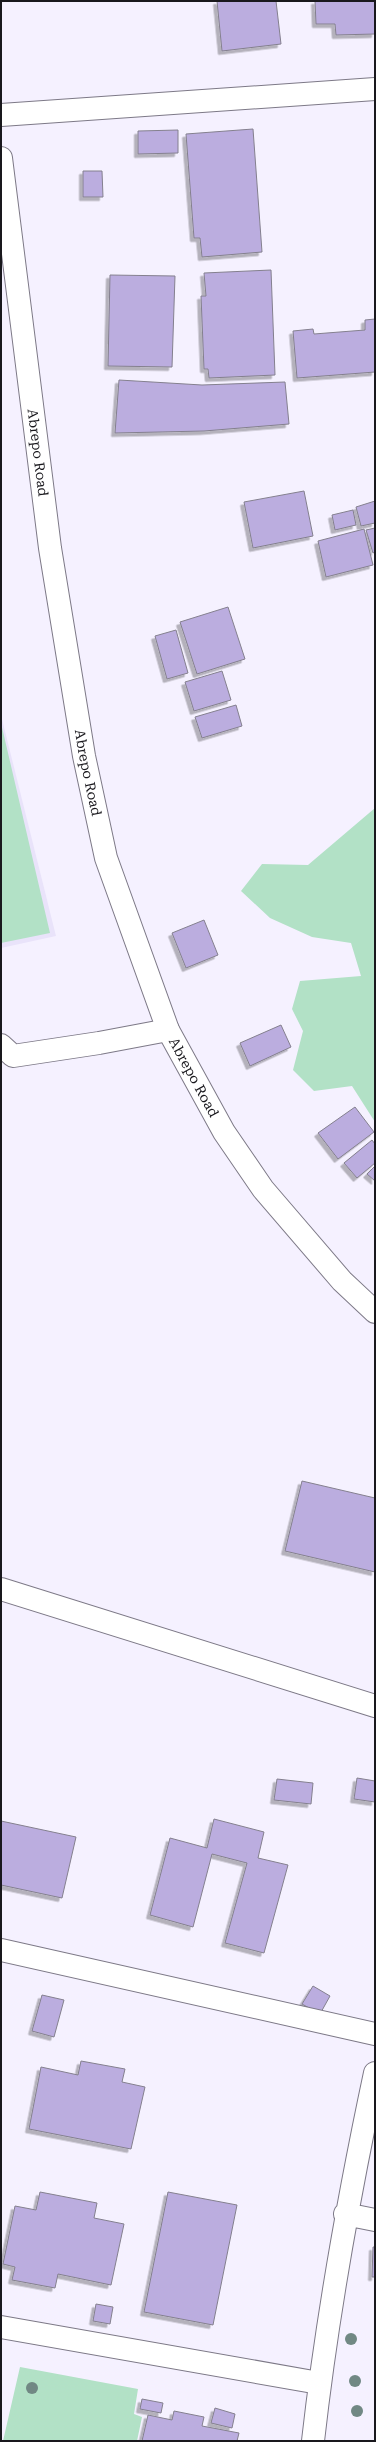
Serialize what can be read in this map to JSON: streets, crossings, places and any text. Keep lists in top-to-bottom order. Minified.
{"streets":{"street":["Abrepo Road"]}}
